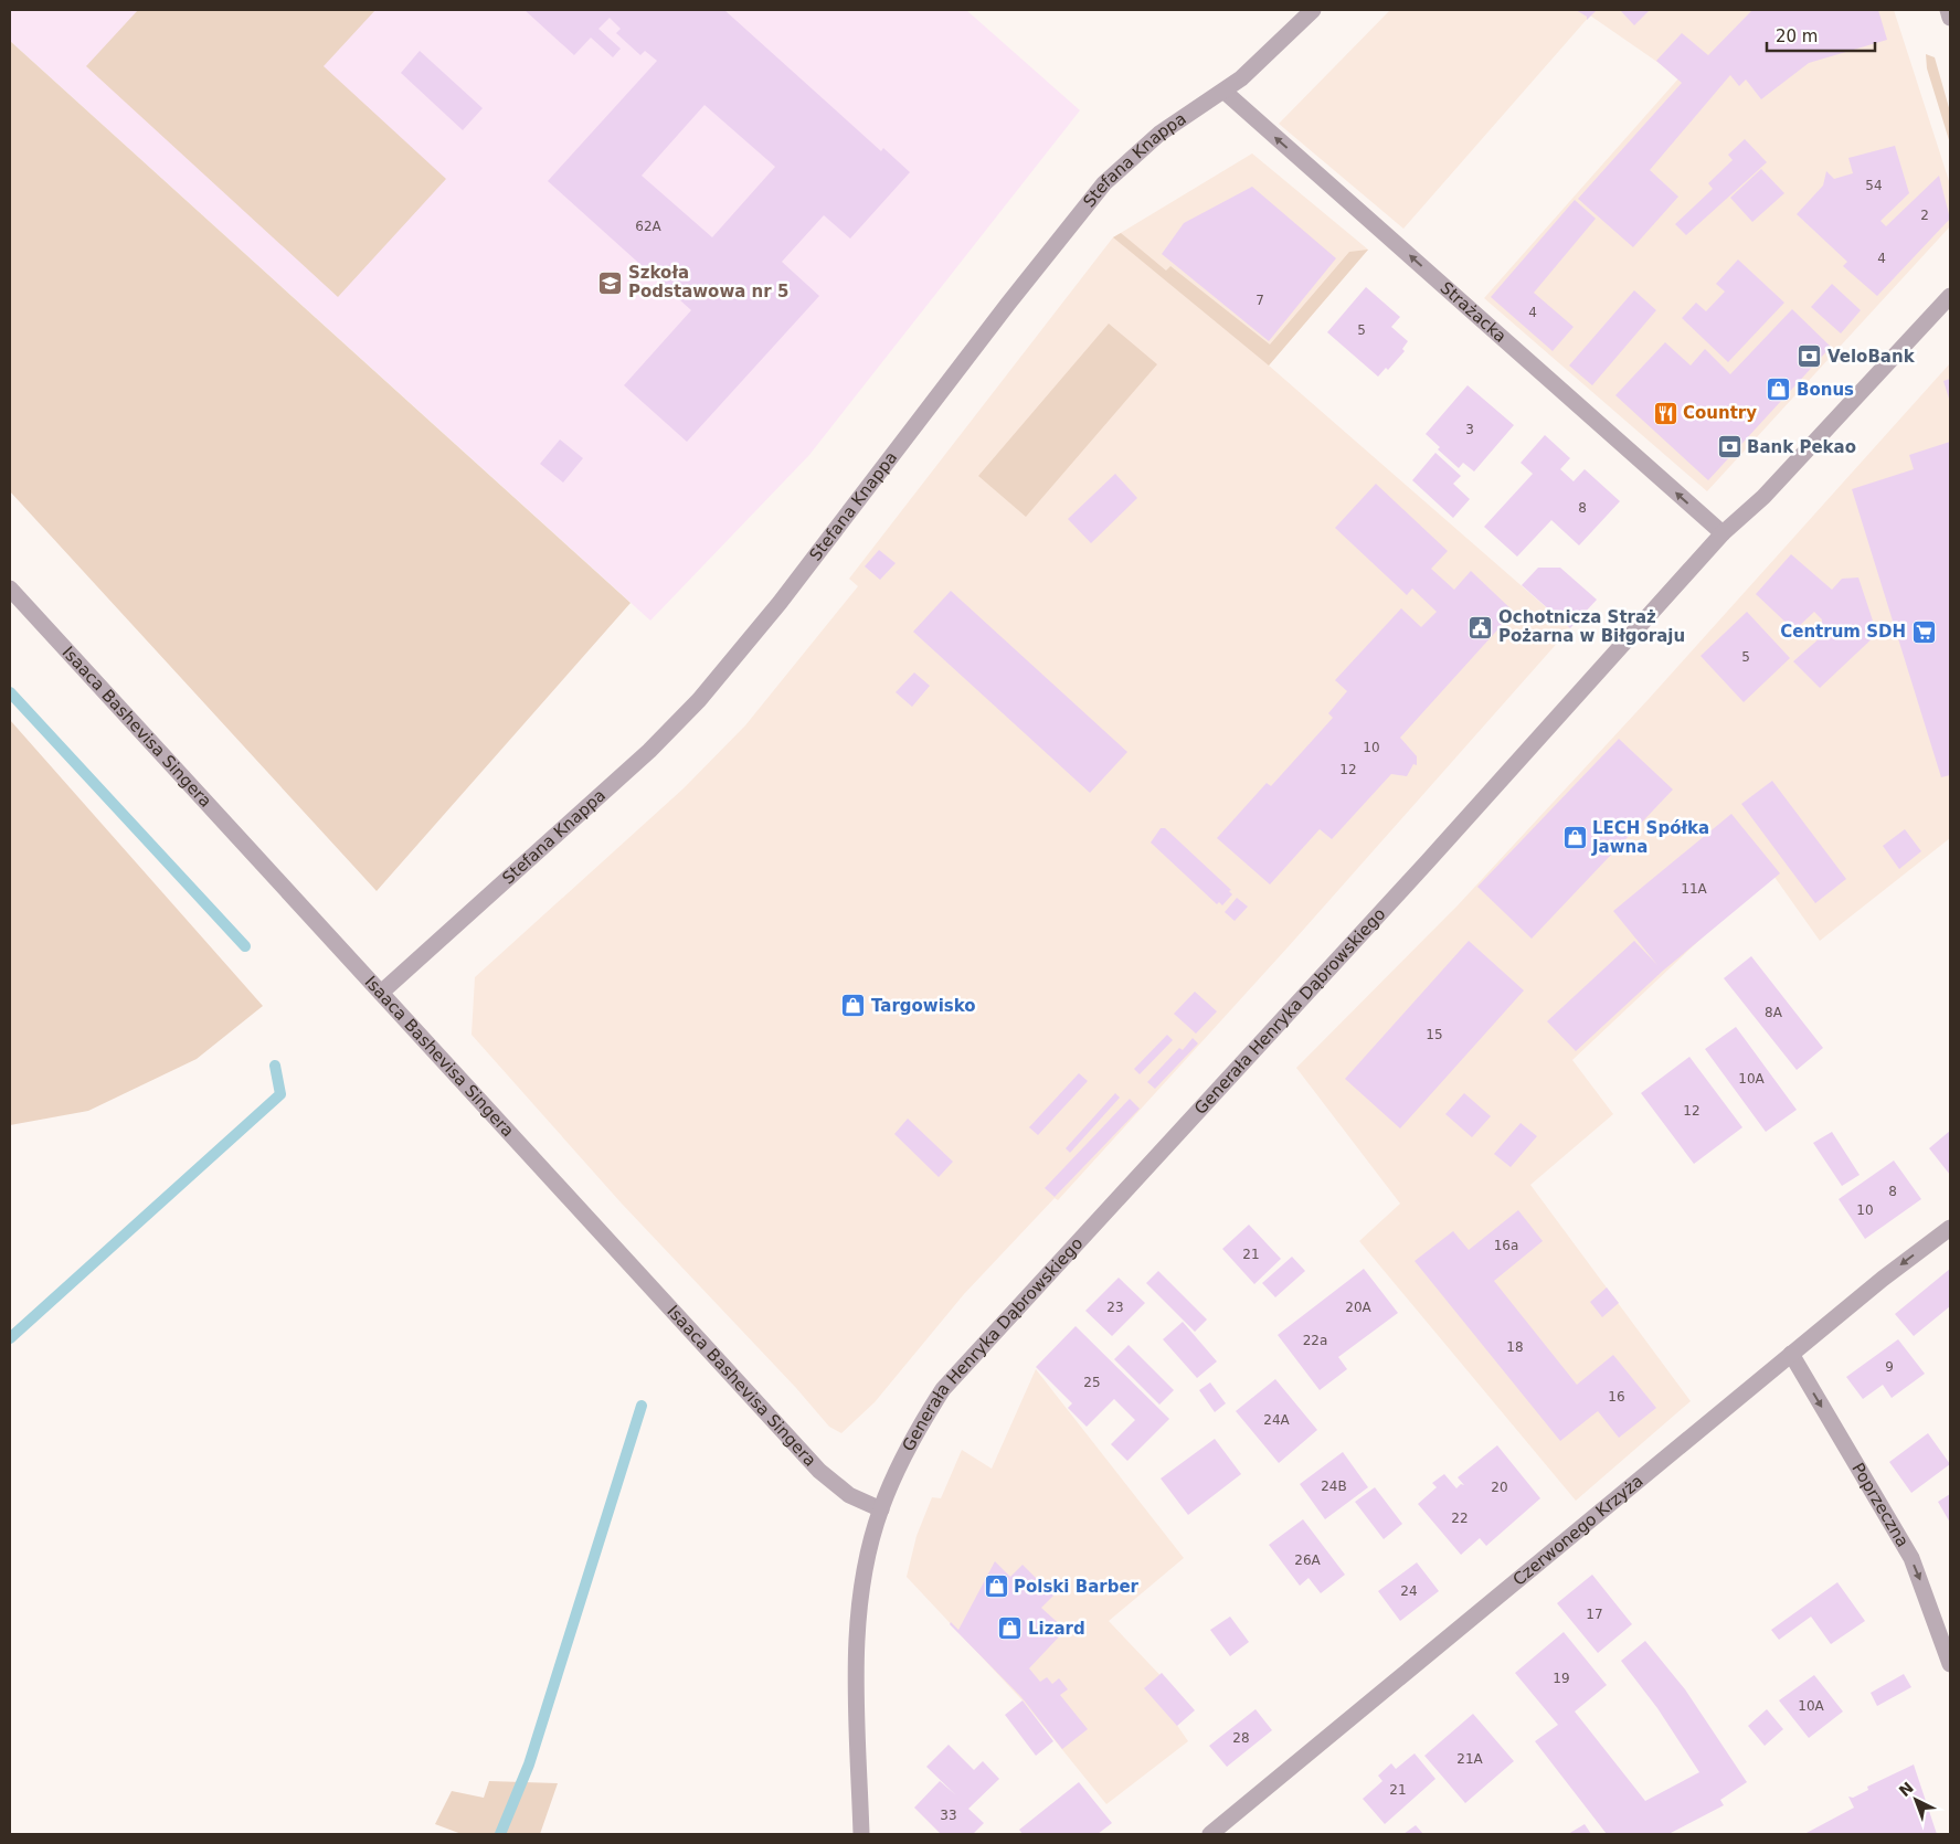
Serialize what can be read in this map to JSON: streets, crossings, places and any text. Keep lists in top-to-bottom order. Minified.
{"streets":{"street":["Stefana Knappa","Strażacka","Isaaca Bashevisa Singera","Generała Henryka Dąbrowskiego","Poprzeczna","Czerwonego Krzyża"]},"crossings":[["Stefana Knappa","Strażacka"],["Stefana Knappa","Isaaca Bashevisa Singera"],["Strażacka","Generała Henryka Dąbrowskiego"],["Isaaca Bashevisa Singera","Generała Henryka Dąbrowskiego"],["Poprzeczna","Czerwonego Krzyża"]],"one_way":["Strażacka","Poprzeczna"],"places":{"school or university":["Szkoła Podstawowa nr 5"],"bank":["VeloBank","Bank Pekao"],"shop":["Bonus","LECH Spółka Jawna","Targowisko","Polski Barber","Lizard"],"restaurant":["Country"],"public building":["Ochotnicza Straż Pożarna w Biłgoraju"],"supermarket":["Centrum SDH"]},"house_numbers":["54","2","62A","4","7","4","5","3","8","5","10","12","11A","8A","15","10A","12","8","10","16a","21","23","20A","22a","18","9","25","16","24A","24B","20","22","26A","24","17","19","10A","28","21A","21","33"],"scale_bar":"20 m","north":"top left"}
